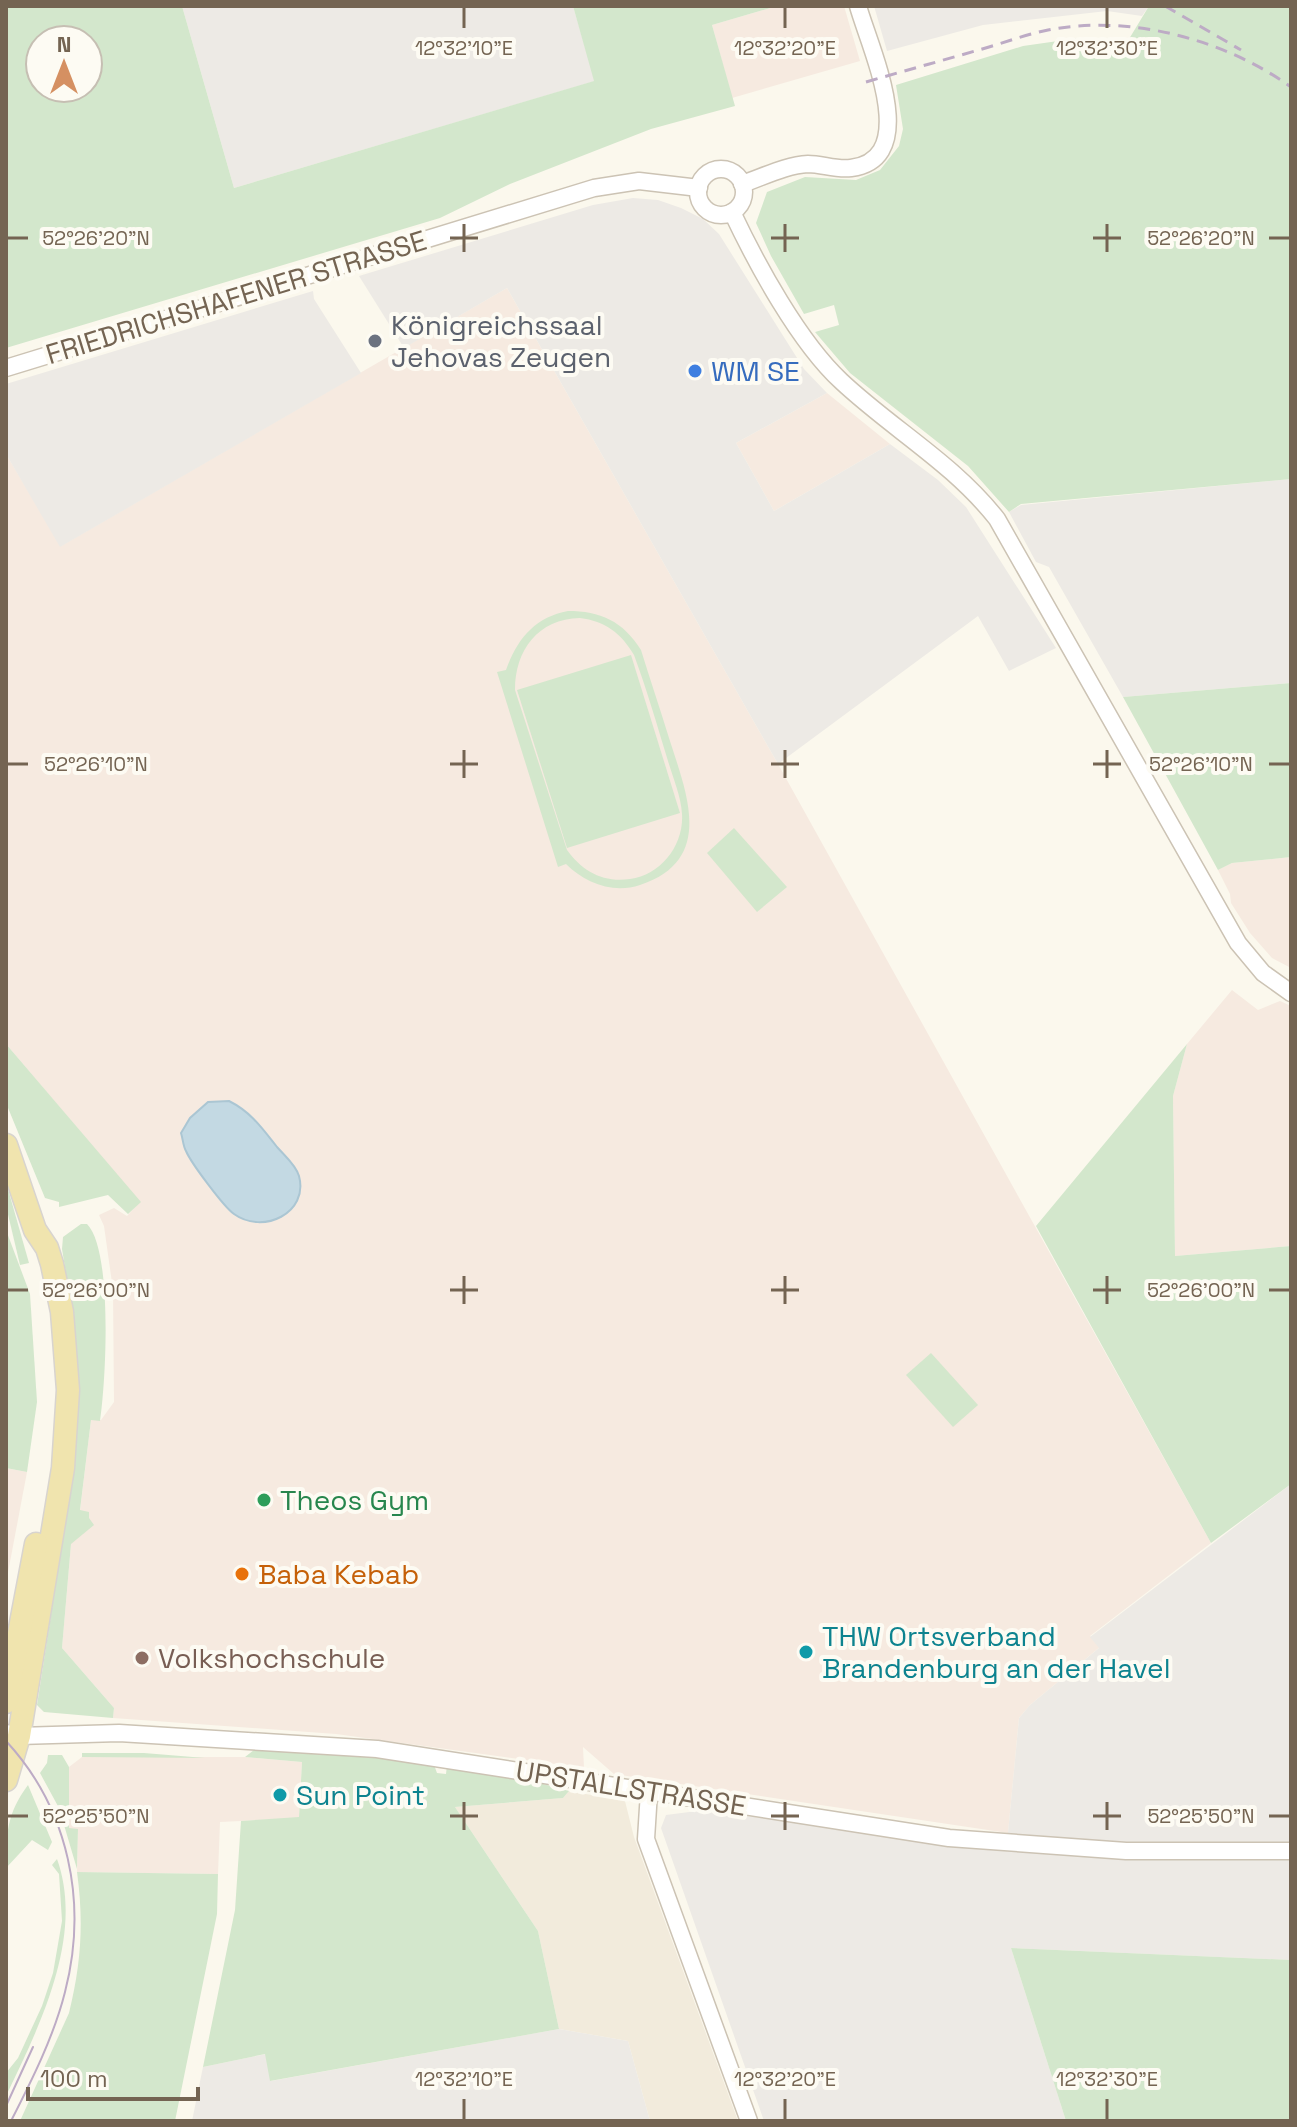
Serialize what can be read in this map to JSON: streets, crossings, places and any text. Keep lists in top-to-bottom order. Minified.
{"streets":{"street":["FRIEDRICHSHAFENER STRASSE","UPSTALLSTRASSE"]},"places":["Königreichssaal Jehovas Zeugen","WM SE","Theos Gym","Baba Kebab","THW Ortsverband Brandenburg an der Havel","Volkshochschule","Sun Point"],"scale_bar":"100 m","north":"top","coordinates":["12°32'10\"E","12°32'20\"E","12°32'30\"E","52°26'20\"N","52°26'10\"N","52°26'00\"N","52°25'50\"N"]}
